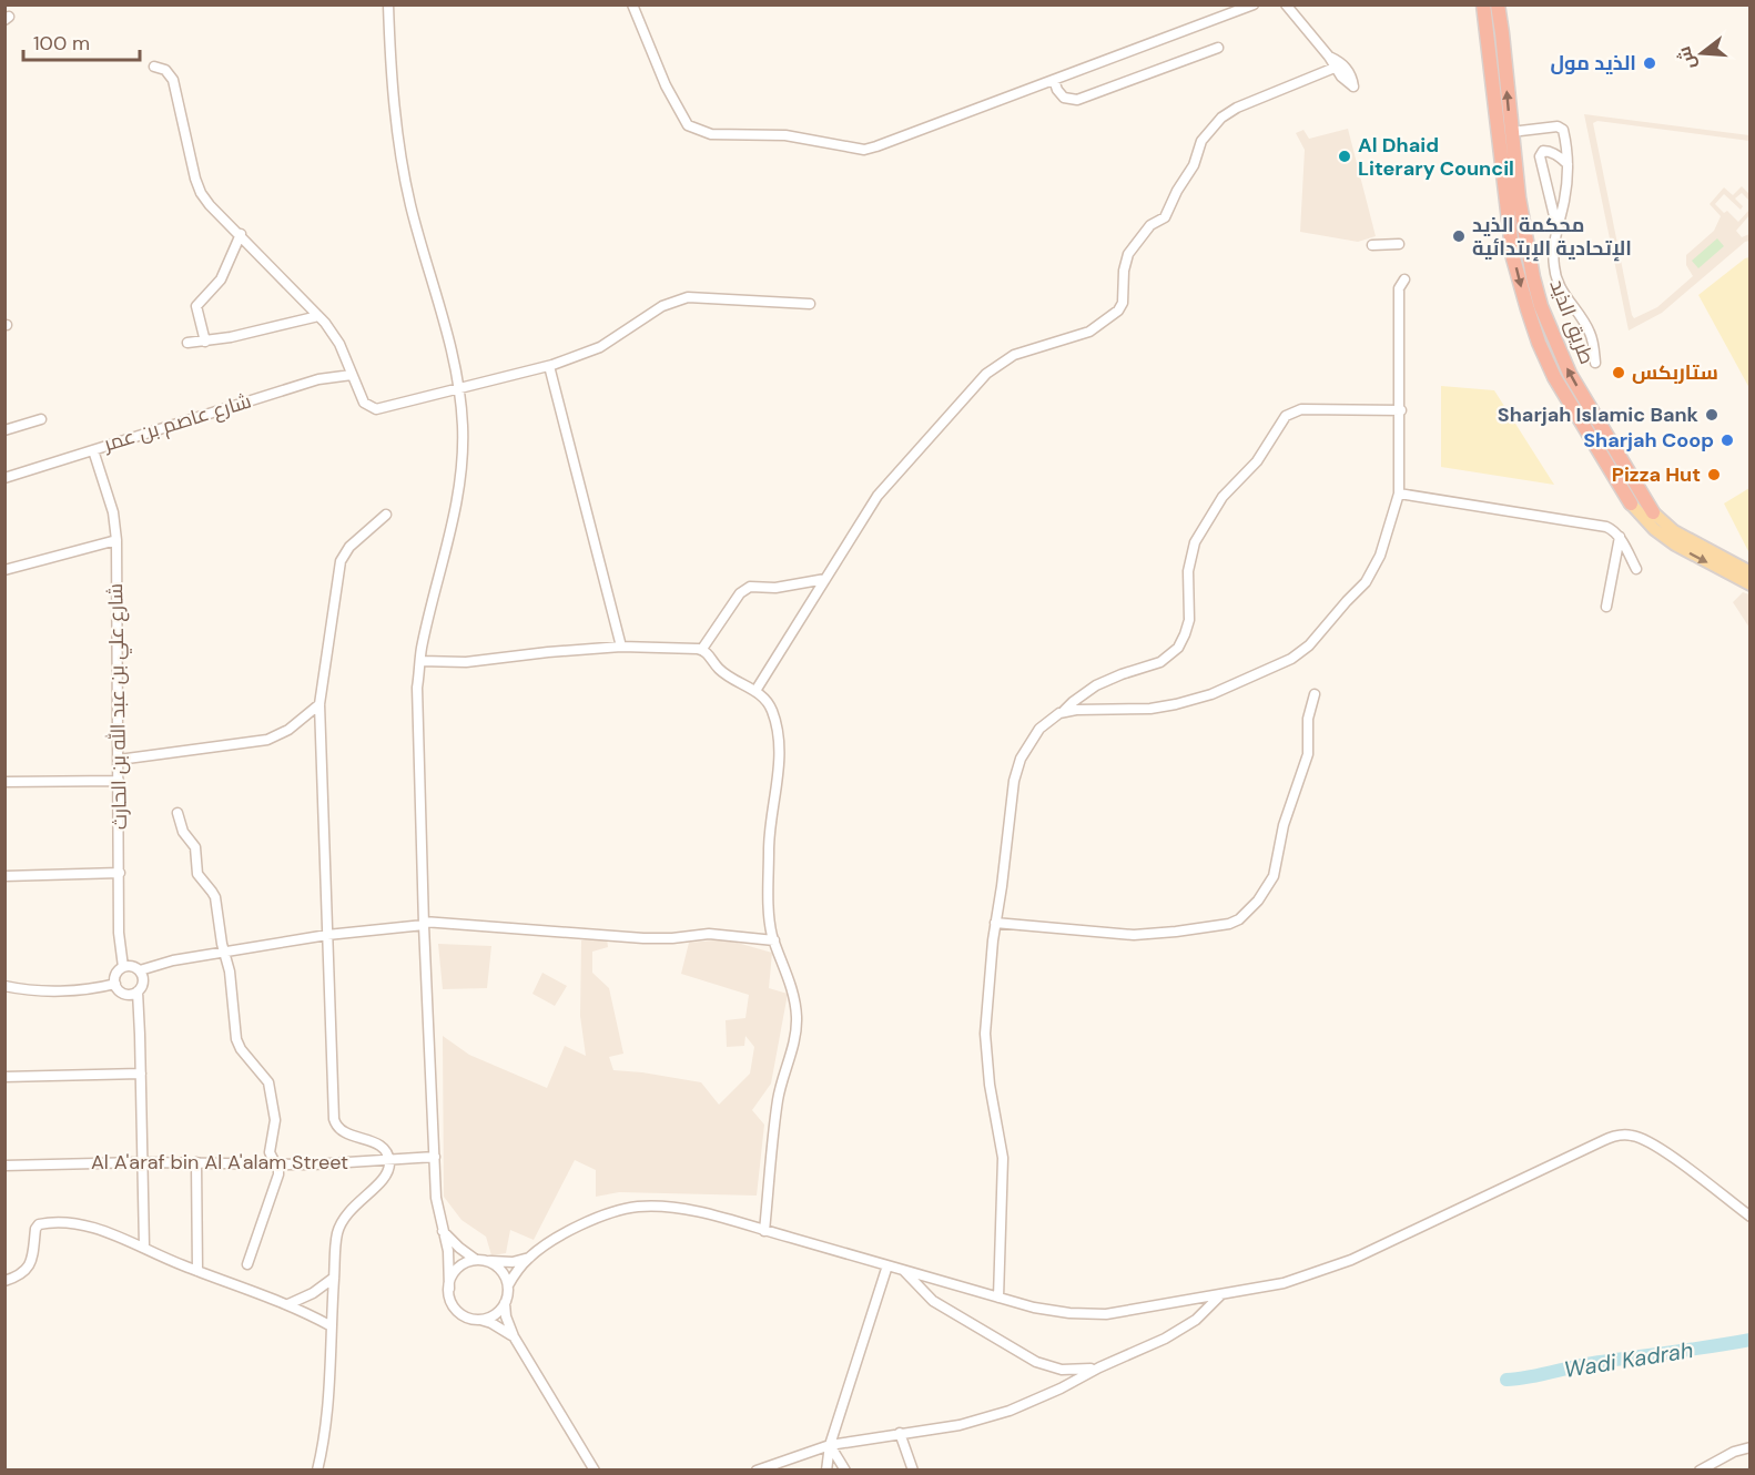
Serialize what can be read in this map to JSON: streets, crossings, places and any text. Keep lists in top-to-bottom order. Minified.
{"streets":{"highway":["طريق الذيد"],"street":["شارع عاصم بن عمر","شارع علي بن عبد الله بن الحارث","Al A'araf bin Al A'alam Street"]},"crossings":[["شارع عاصم بن عمر","شارع علي بن عبد الله بن الحارث"]],"water":["Wadi Kadrah"],"places":["الذيد مول","Al Dhaid Literary Council","محكمة الذيد الإتحادية الإبتدائية","ستاربكس","Sharjah Islamic Bank","Sharjah Coop","Pizza Hut"],"scale_bar":"100 m","north":"left"}
